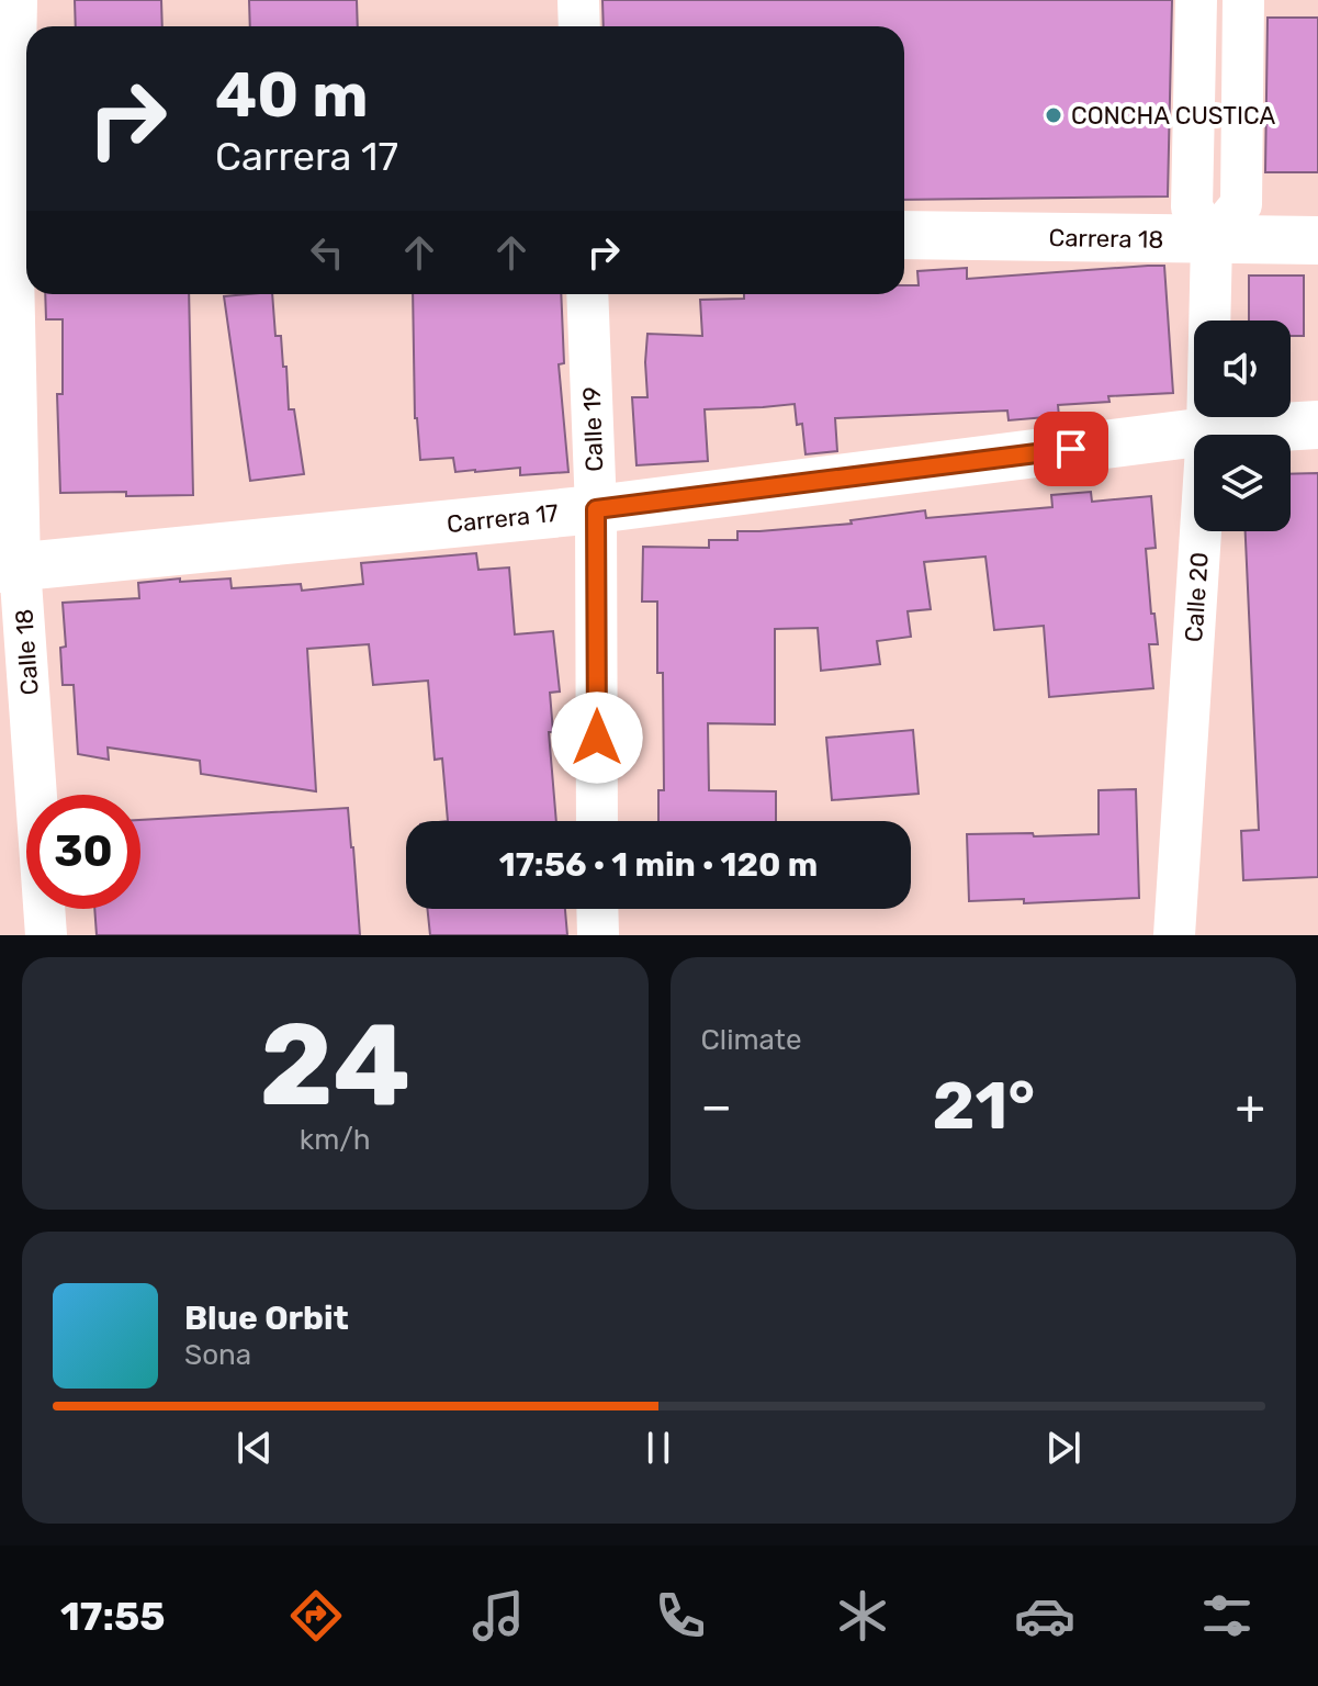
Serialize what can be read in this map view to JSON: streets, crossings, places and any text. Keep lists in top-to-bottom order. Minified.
{"streets":{"street":["Carrera 18","Calle 19","Carrera 17","Calle 20","Calle 18"]},"crossings":[["Carrera 18","Calle 20"],["Calle 19","Carrera 17"],["Carrera 17","Calle 20"],["Carrera 17","Calle 18"]],"places":["CONCHA CUSTICA"],"page":{"turn":["40 m","Carrera 17"],"limit":"30","trip":"17:56 · 1 min · 120 m","tile":[["24","km/h"],"Climate"],"heat":["−","21°","+"],"song":["Blue Orbit","Sona"],"tabs":"17:55"}}
